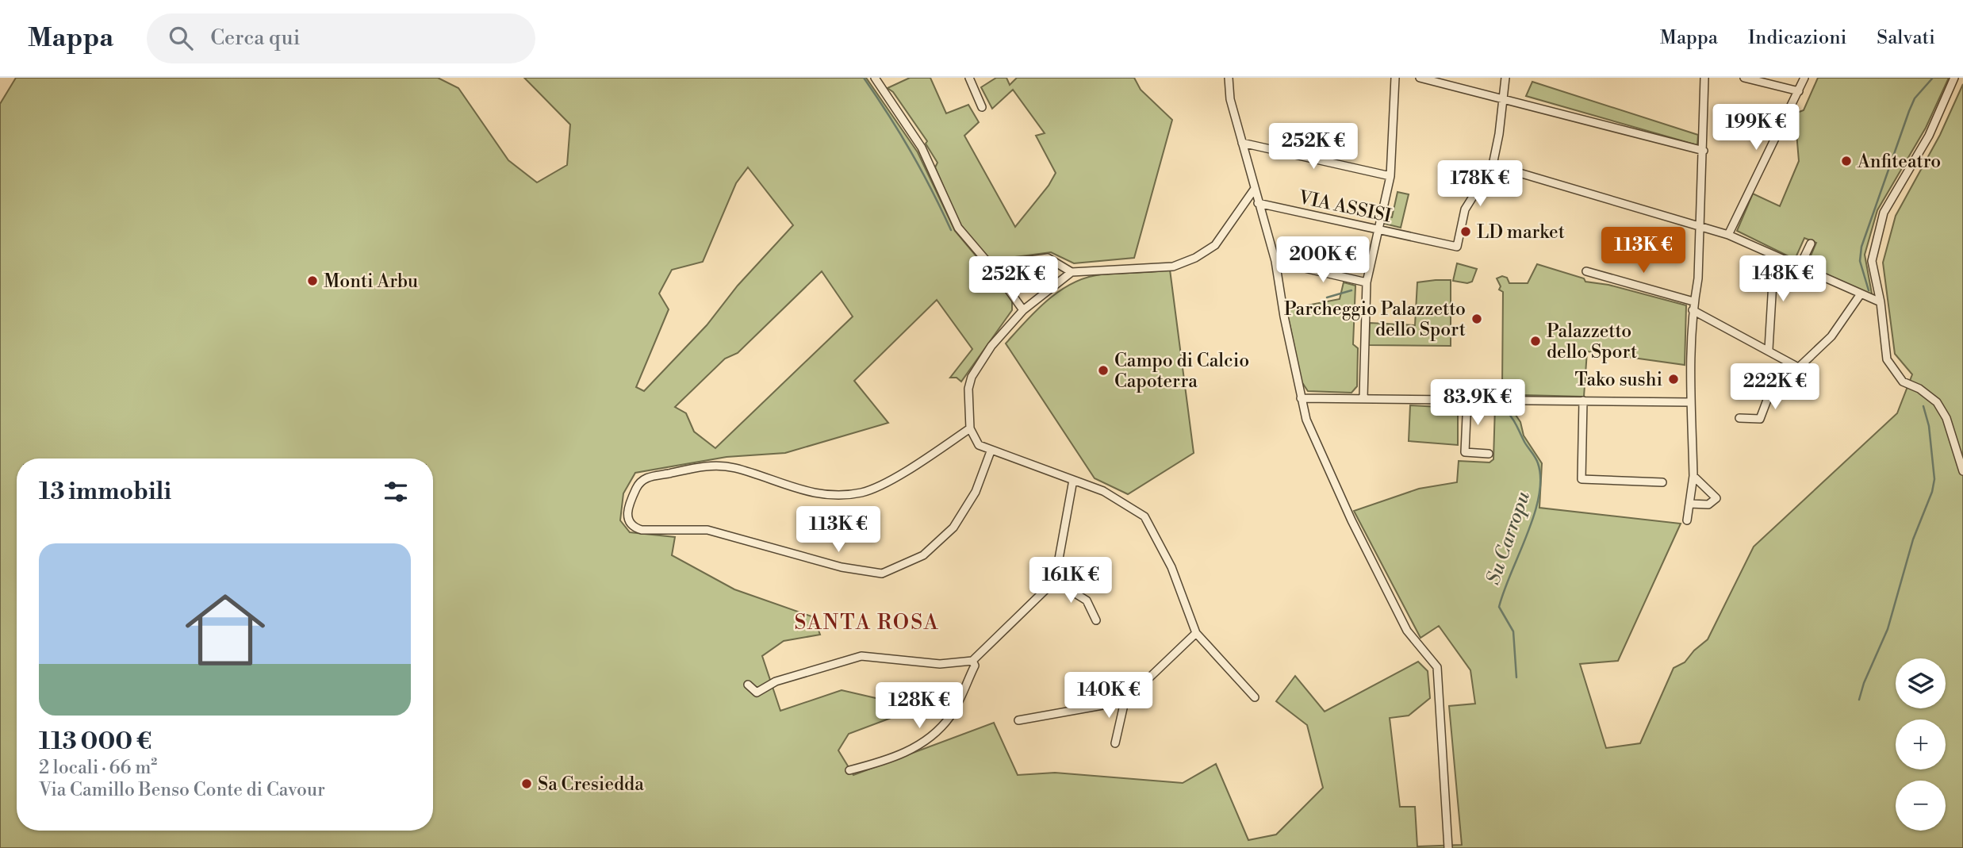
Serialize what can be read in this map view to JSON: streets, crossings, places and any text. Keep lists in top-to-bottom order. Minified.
{"streets":{"street":["VIA ASSISI"]},"districts":["SANTA ROSA"],"water":["Su Carropu"],"places":["Anfiteatro","LD market","Monti Arbu","Parcheggio Palazzetto dello Sport","Palazzetto dello Sport","Campo di Calcio Capoterra","Tako sushi","Sa Cresiedda"],"page":{"header":"Mappa","search":"Cerca qui","nav":["Mappa","Indicazioni","Salvati"],"price":["199K €","252K €","178K €","113K €","200K €","148K €","252K €","222K €","83.9K €","113K €","161K €","140K €","128K €"],"heading":"13 immobili","list":[{"name":"113 000 €","note":"2 locali · 66 m² · Via Camillo Benso Conte di Cavour"}],"map_buttons":["+","−"]}}
